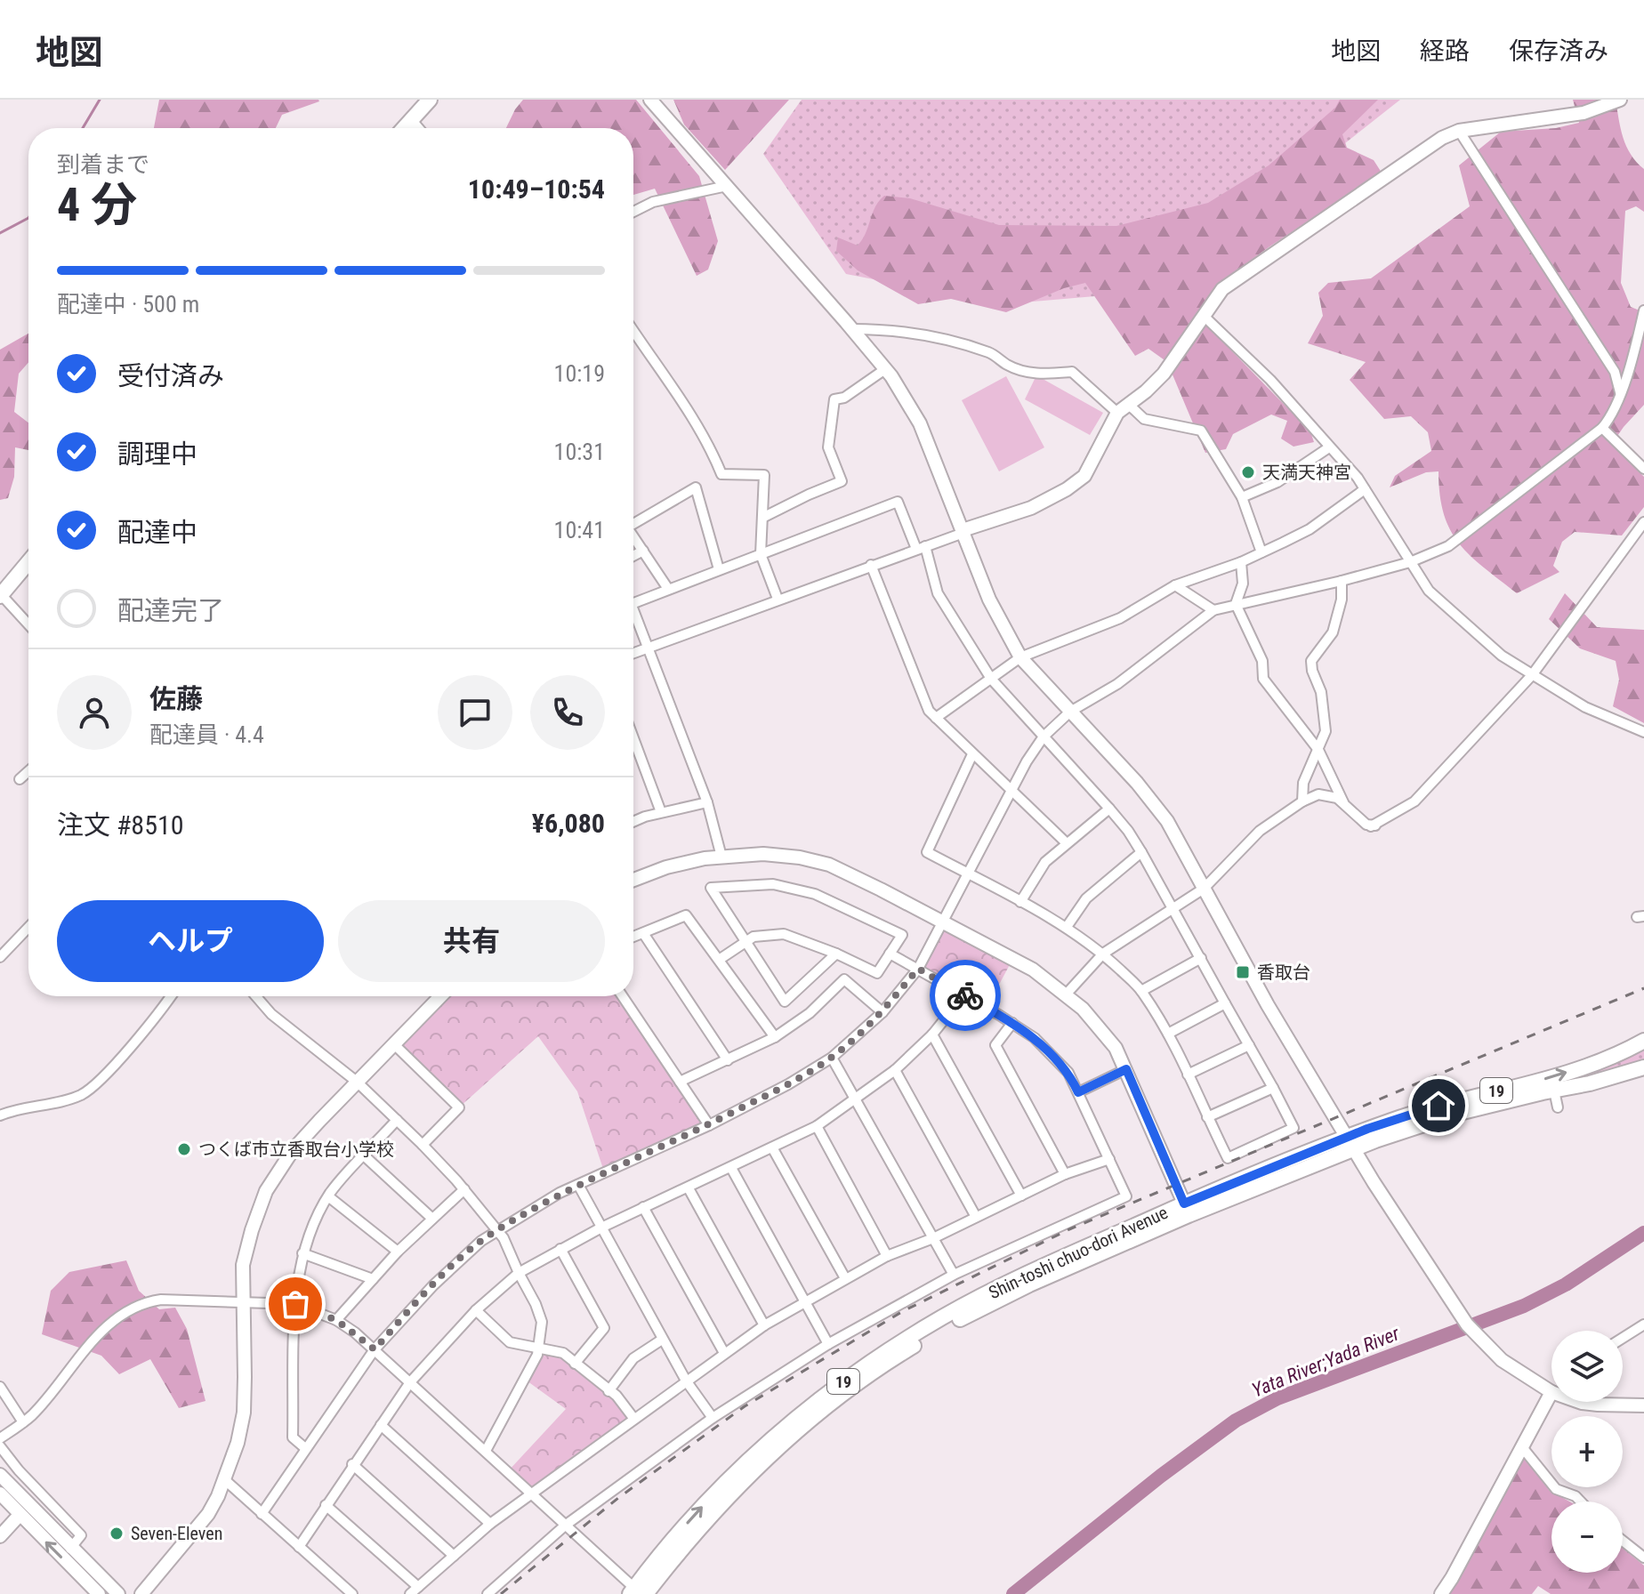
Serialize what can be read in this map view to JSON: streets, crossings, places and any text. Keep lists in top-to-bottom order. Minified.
{"streets":{"main road":["19","Shin-toshi chuo-dori Avenue"]},"water":["Yata River;Yada River"],"places":{"other":["天満天神宮","つくば市立香取台小学校","Seven-Eleven"],"transit":["香取台"]},"page":{"header":"地図","nav":["地図","経路","保存済み"],"heading":["4 分","到着まで","10:49–10:54"],"panel":["佐藤","配達員 · 4.4","注文 #8510","¥6,080"],"bar":"配達中 · 500 m","list":[["受付済み","10:19"],["調理中","10:31"],["配達中","10:41"],"配達完了"],"buttons":["ヘルプ","共有"],"map_buttons":["+","−"]}}
